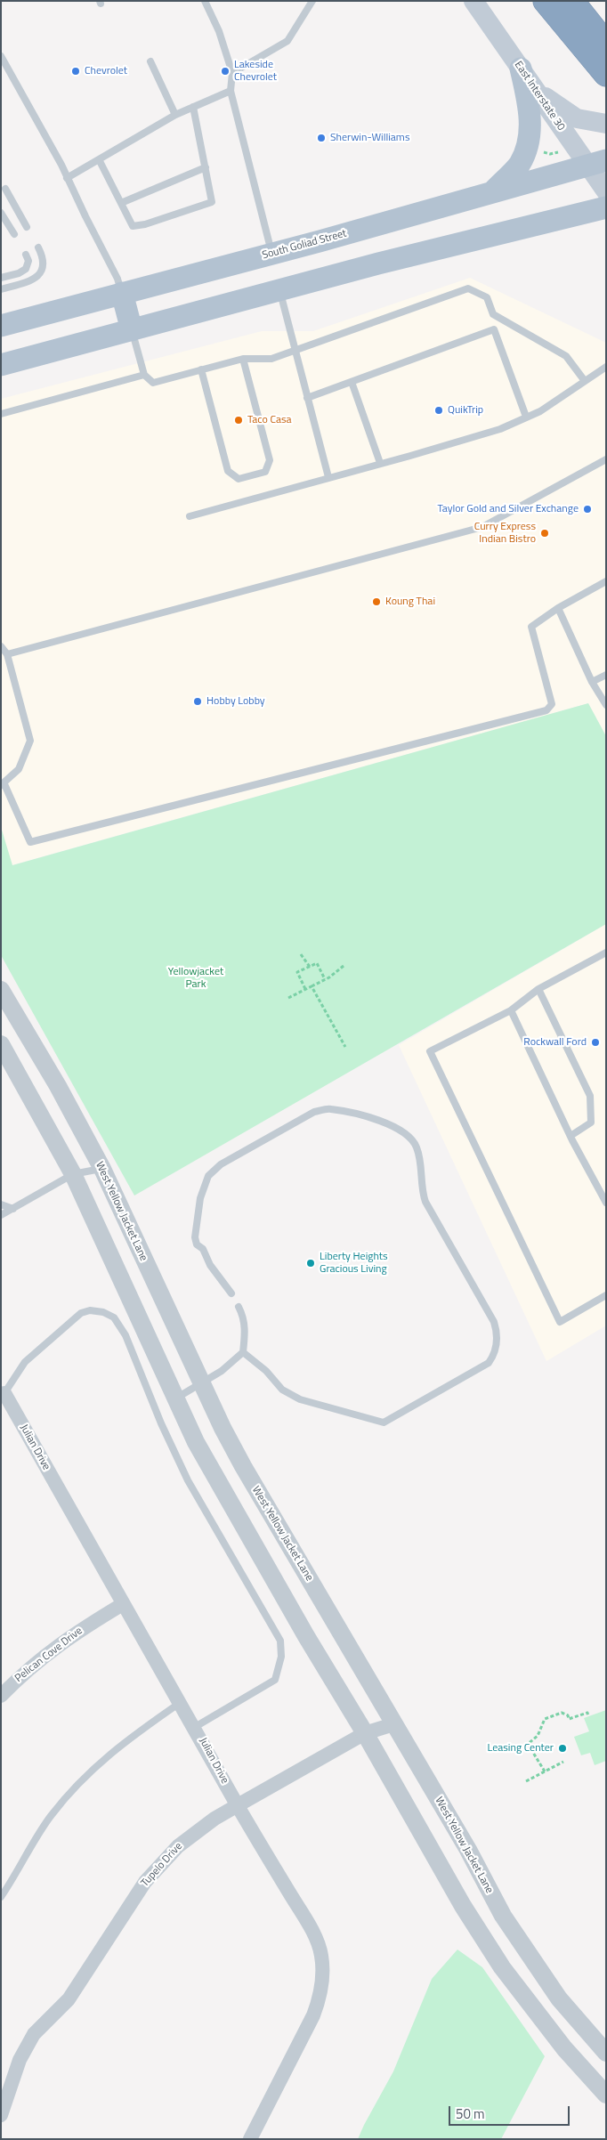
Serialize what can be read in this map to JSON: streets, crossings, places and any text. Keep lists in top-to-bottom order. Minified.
{"streets":{"main road":["East Interstate 30","South Goliad Street"],"street":["West Yellow Jacket Lane","Julian Drive","Pelican Cove Drive","Tupelo Drive"]},"crossings":[["East Interstate 30","South Goliad Street"],["West Yellow Jacket Lane","Tupelo Drive"],["Julian Drive","Pelican Cove Drive"],["Julian Drive","Tupelo Drive"]],"parks":["Yellowjacket Park"],"places":["Chevrolet","Lakeside Chevrolet","Sherwin-Williams","QuikTrip","Taco Casa","Taylor Gold and Silver Exchange","Curry Express Indian Bistro","Koung Thai","Hobby Lobby","Rockwall Ford","Liberty Heights Gracious Living","Leasing Center"],"scale_bar":"50 m"}
